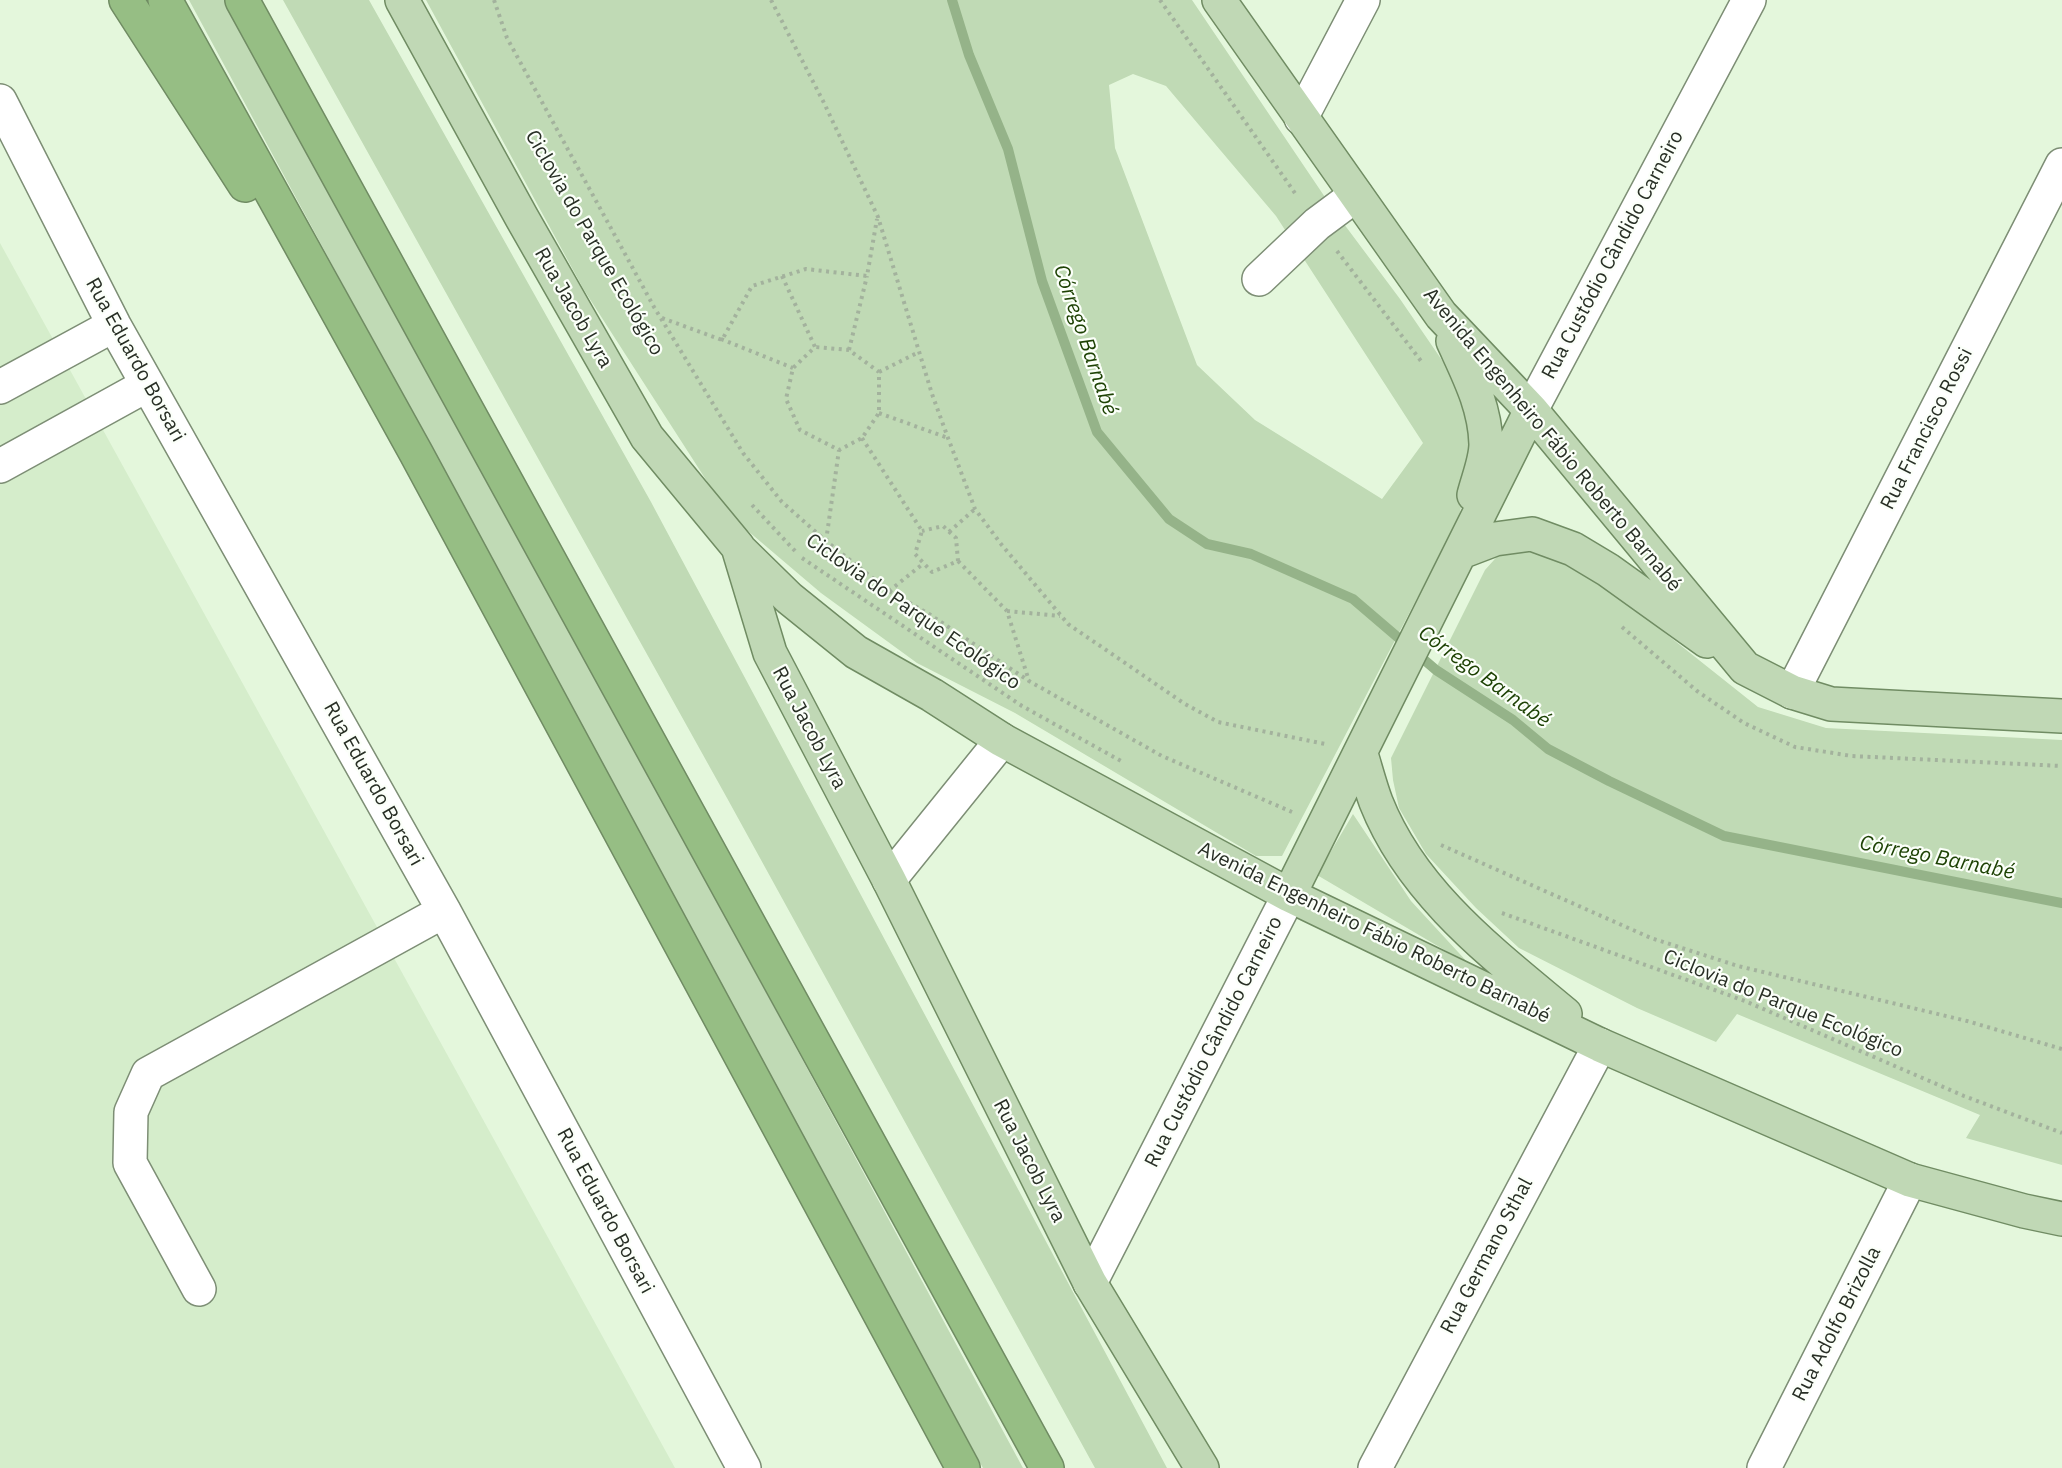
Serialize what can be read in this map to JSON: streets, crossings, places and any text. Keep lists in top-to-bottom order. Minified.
{"streets":{"main road":["Rua Custódio Cândido Carneiro","Rua Jacob Lyra","Avenida Engenheiro Fábio Roberto Barnabé"],"street":["Rua Eduardo Borsari","Rua Francisco Rossi","Rua Germano Sthal","Rua Adolfo Brizolla"],"path":["Ciclovia do Parque Ecológico"]},"crossings":[["Rua Custódio Cândido Carneiro","Rua Jacob Lyra"],["Rua Custódio Cândido Carneiro","Avenida Engenheiro Fábio Roberto Barnabé"],["Rua Jacob Lyra","Avenida Engenheiro Fábio Roberto Barnabé"],["Rua Francisco Rossi","Avenida Engenheiro Fábio Roberto Barnabé"],["Avenida Engenheiro Fábio Roberto Barnabé","Rua Germano Sthal"],["Avenida Engenheiro Fábio Roberto Barnabé","Rua Adolfo Brizolla"]],"water":["Córrego Barnabé"]}
